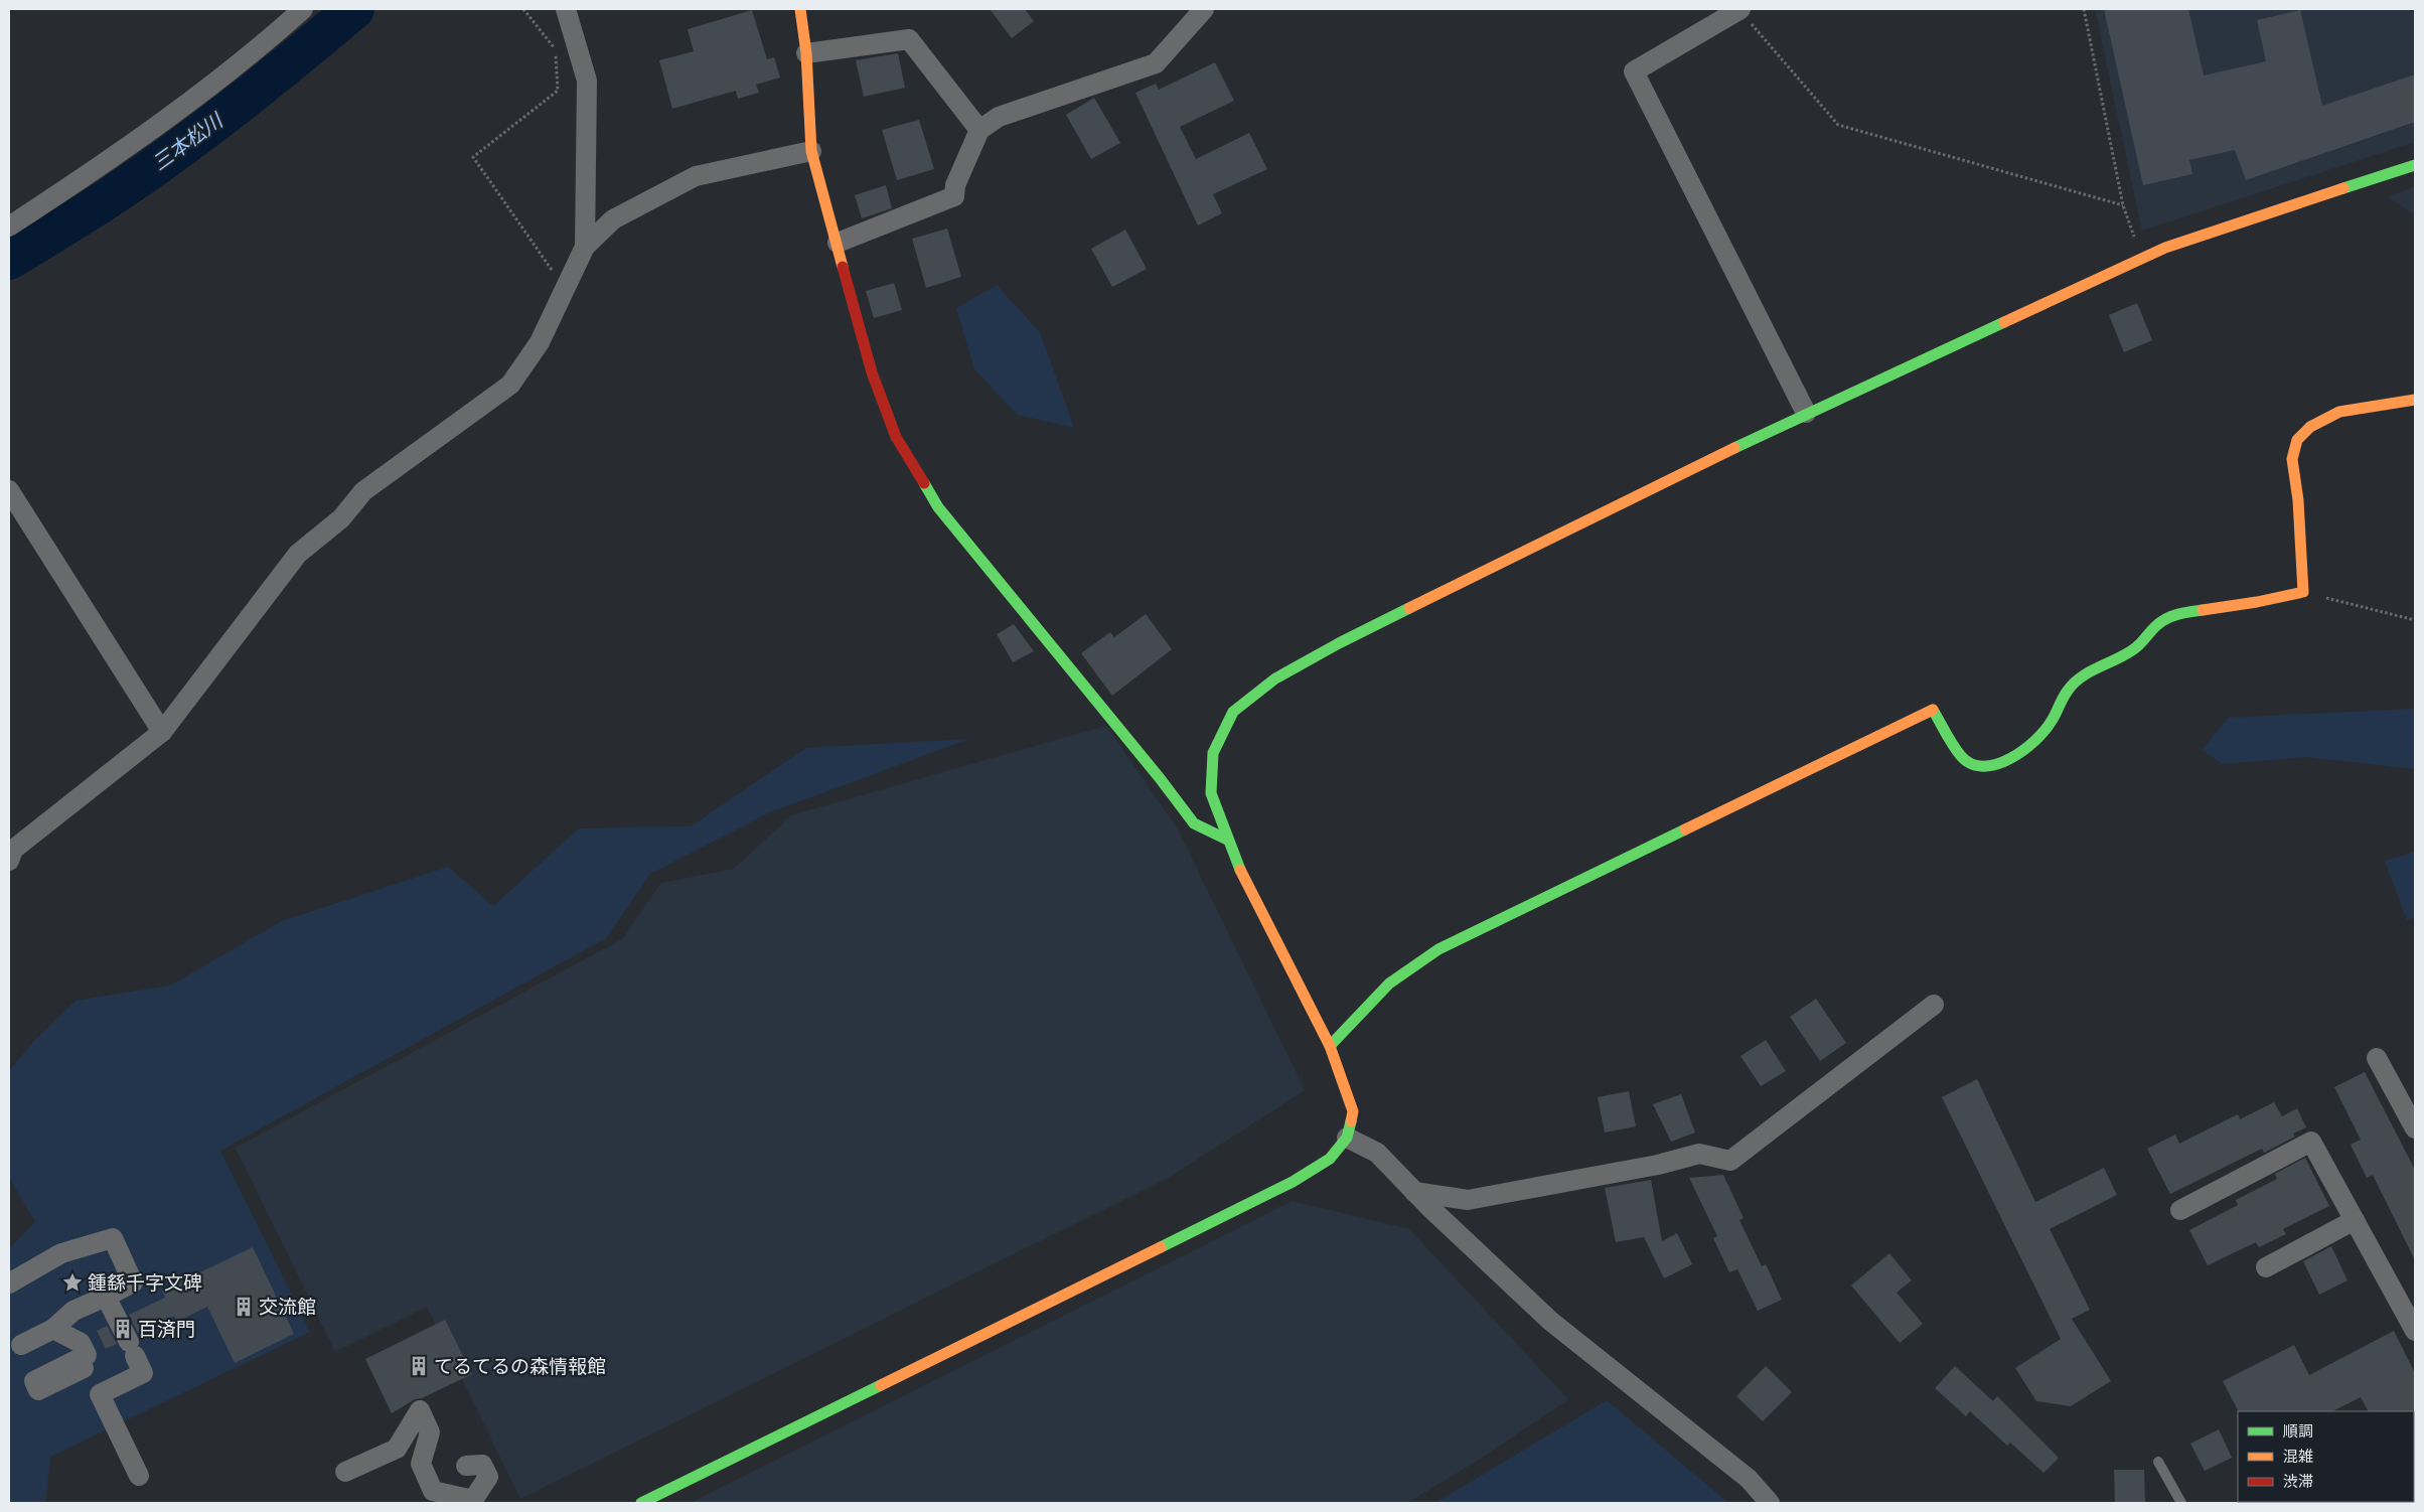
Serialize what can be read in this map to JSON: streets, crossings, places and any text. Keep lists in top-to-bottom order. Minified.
{"water":["三本松川"],"places":{"place":["鍾繇千字文碑"],"building":["交流館","百済門","てるてるの森情報館"]},"legend":["順調","混雑","渋滞"]}
